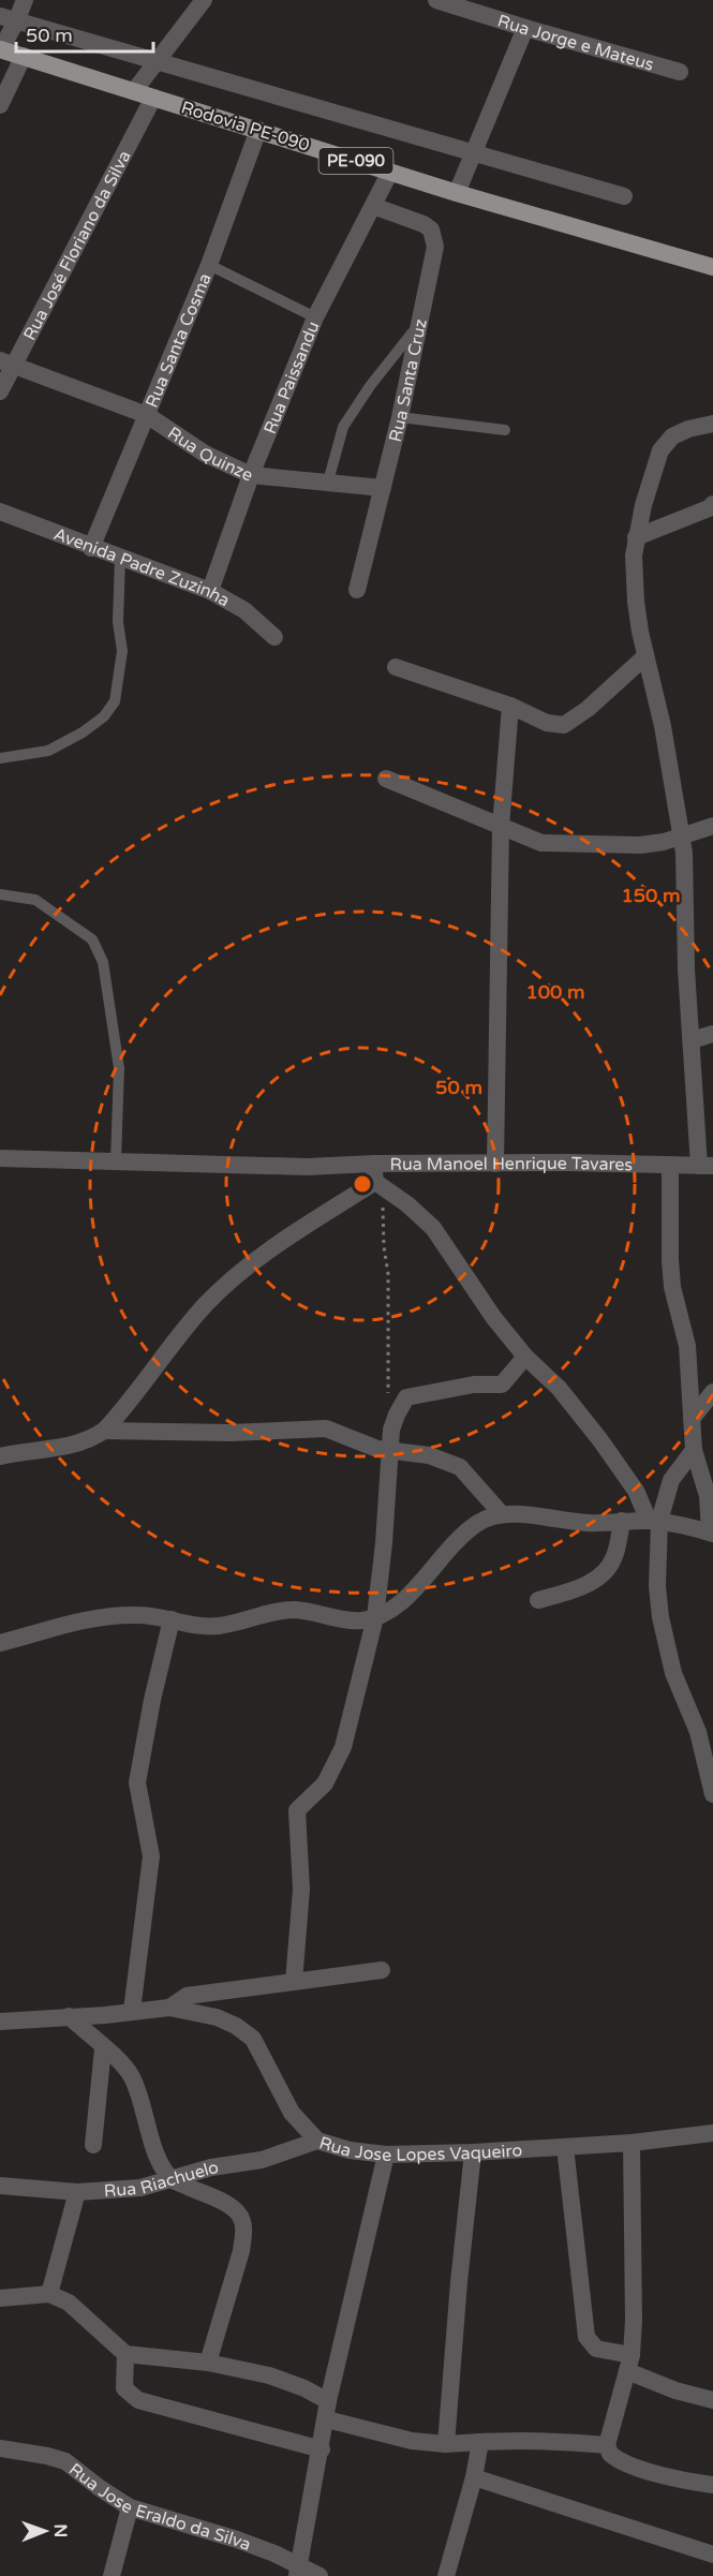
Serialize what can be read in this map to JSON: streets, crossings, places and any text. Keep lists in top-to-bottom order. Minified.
{"streets":{"main road":["Rodovia PE-090","PE-090"],"street":["Rua Jorge e Mateus","Rua José Floriano da Silva","Rua Santa Cosma","Rua Paissandu","Rua Santa Cruz","Rua Quinze","Avenida Padre Zuzinha","Rua Manoel Henrique Tavares","Rua Jose Lopes Vaqueiro","Rua Riachuelo","Rua Jose Eraldo da Silva"]},"crossings":[["Rodovia PE-090","Rua José Floriano da Silva"],["Rodovia PE-090","Rua Santa Cosma"],["Rodovia PE-090","Rua Paissandu"],["Rua José Floriano da Silva","Rua Quinze"],["Rua Santa Cosma","Rua Quinze"],["Rua Santa Cosma","Avenida Padre Zuzinha"],["Rua Paissandu","Rua Santa Cruz"],["Rua Paissandu","Rua Quinze"],["Rua Paissandu","Avenida Padre Zuzinha"],["Rua Santa Cruz","Rua Quinze"],["Rua Jose Lopes Vaqueiro","Rua Riachuelo"]],"scale_bar":"50 m","north":"right","rings":["150 m","100 m","50 m"]}
